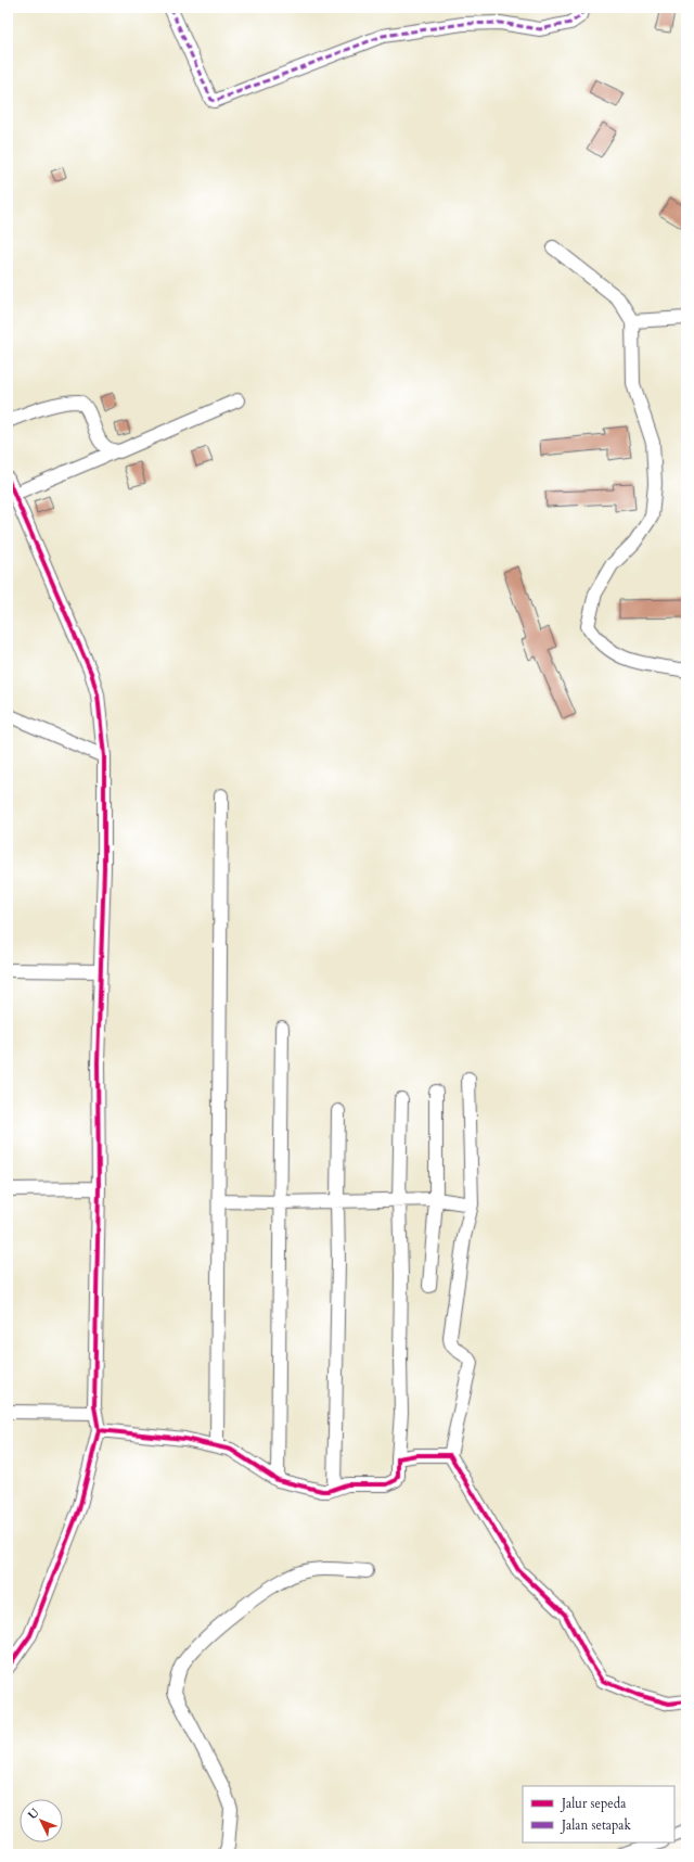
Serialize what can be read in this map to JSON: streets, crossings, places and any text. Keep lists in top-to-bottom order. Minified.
{"legend":["Jalur sepeda","Jalan setapak"],"north":"top left"}
